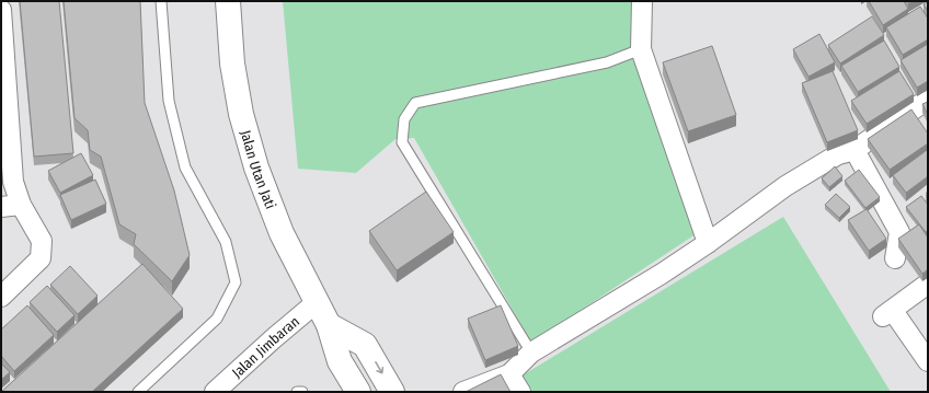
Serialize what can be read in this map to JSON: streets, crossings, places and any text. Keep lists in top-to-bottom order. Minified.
{"streets":{"main road":["Jalan Utan Jati"],"street":["Jalan Jimbaran"]},"crossings":[["Jalan Utan Jati","Jalan Jimbaran"]]}
